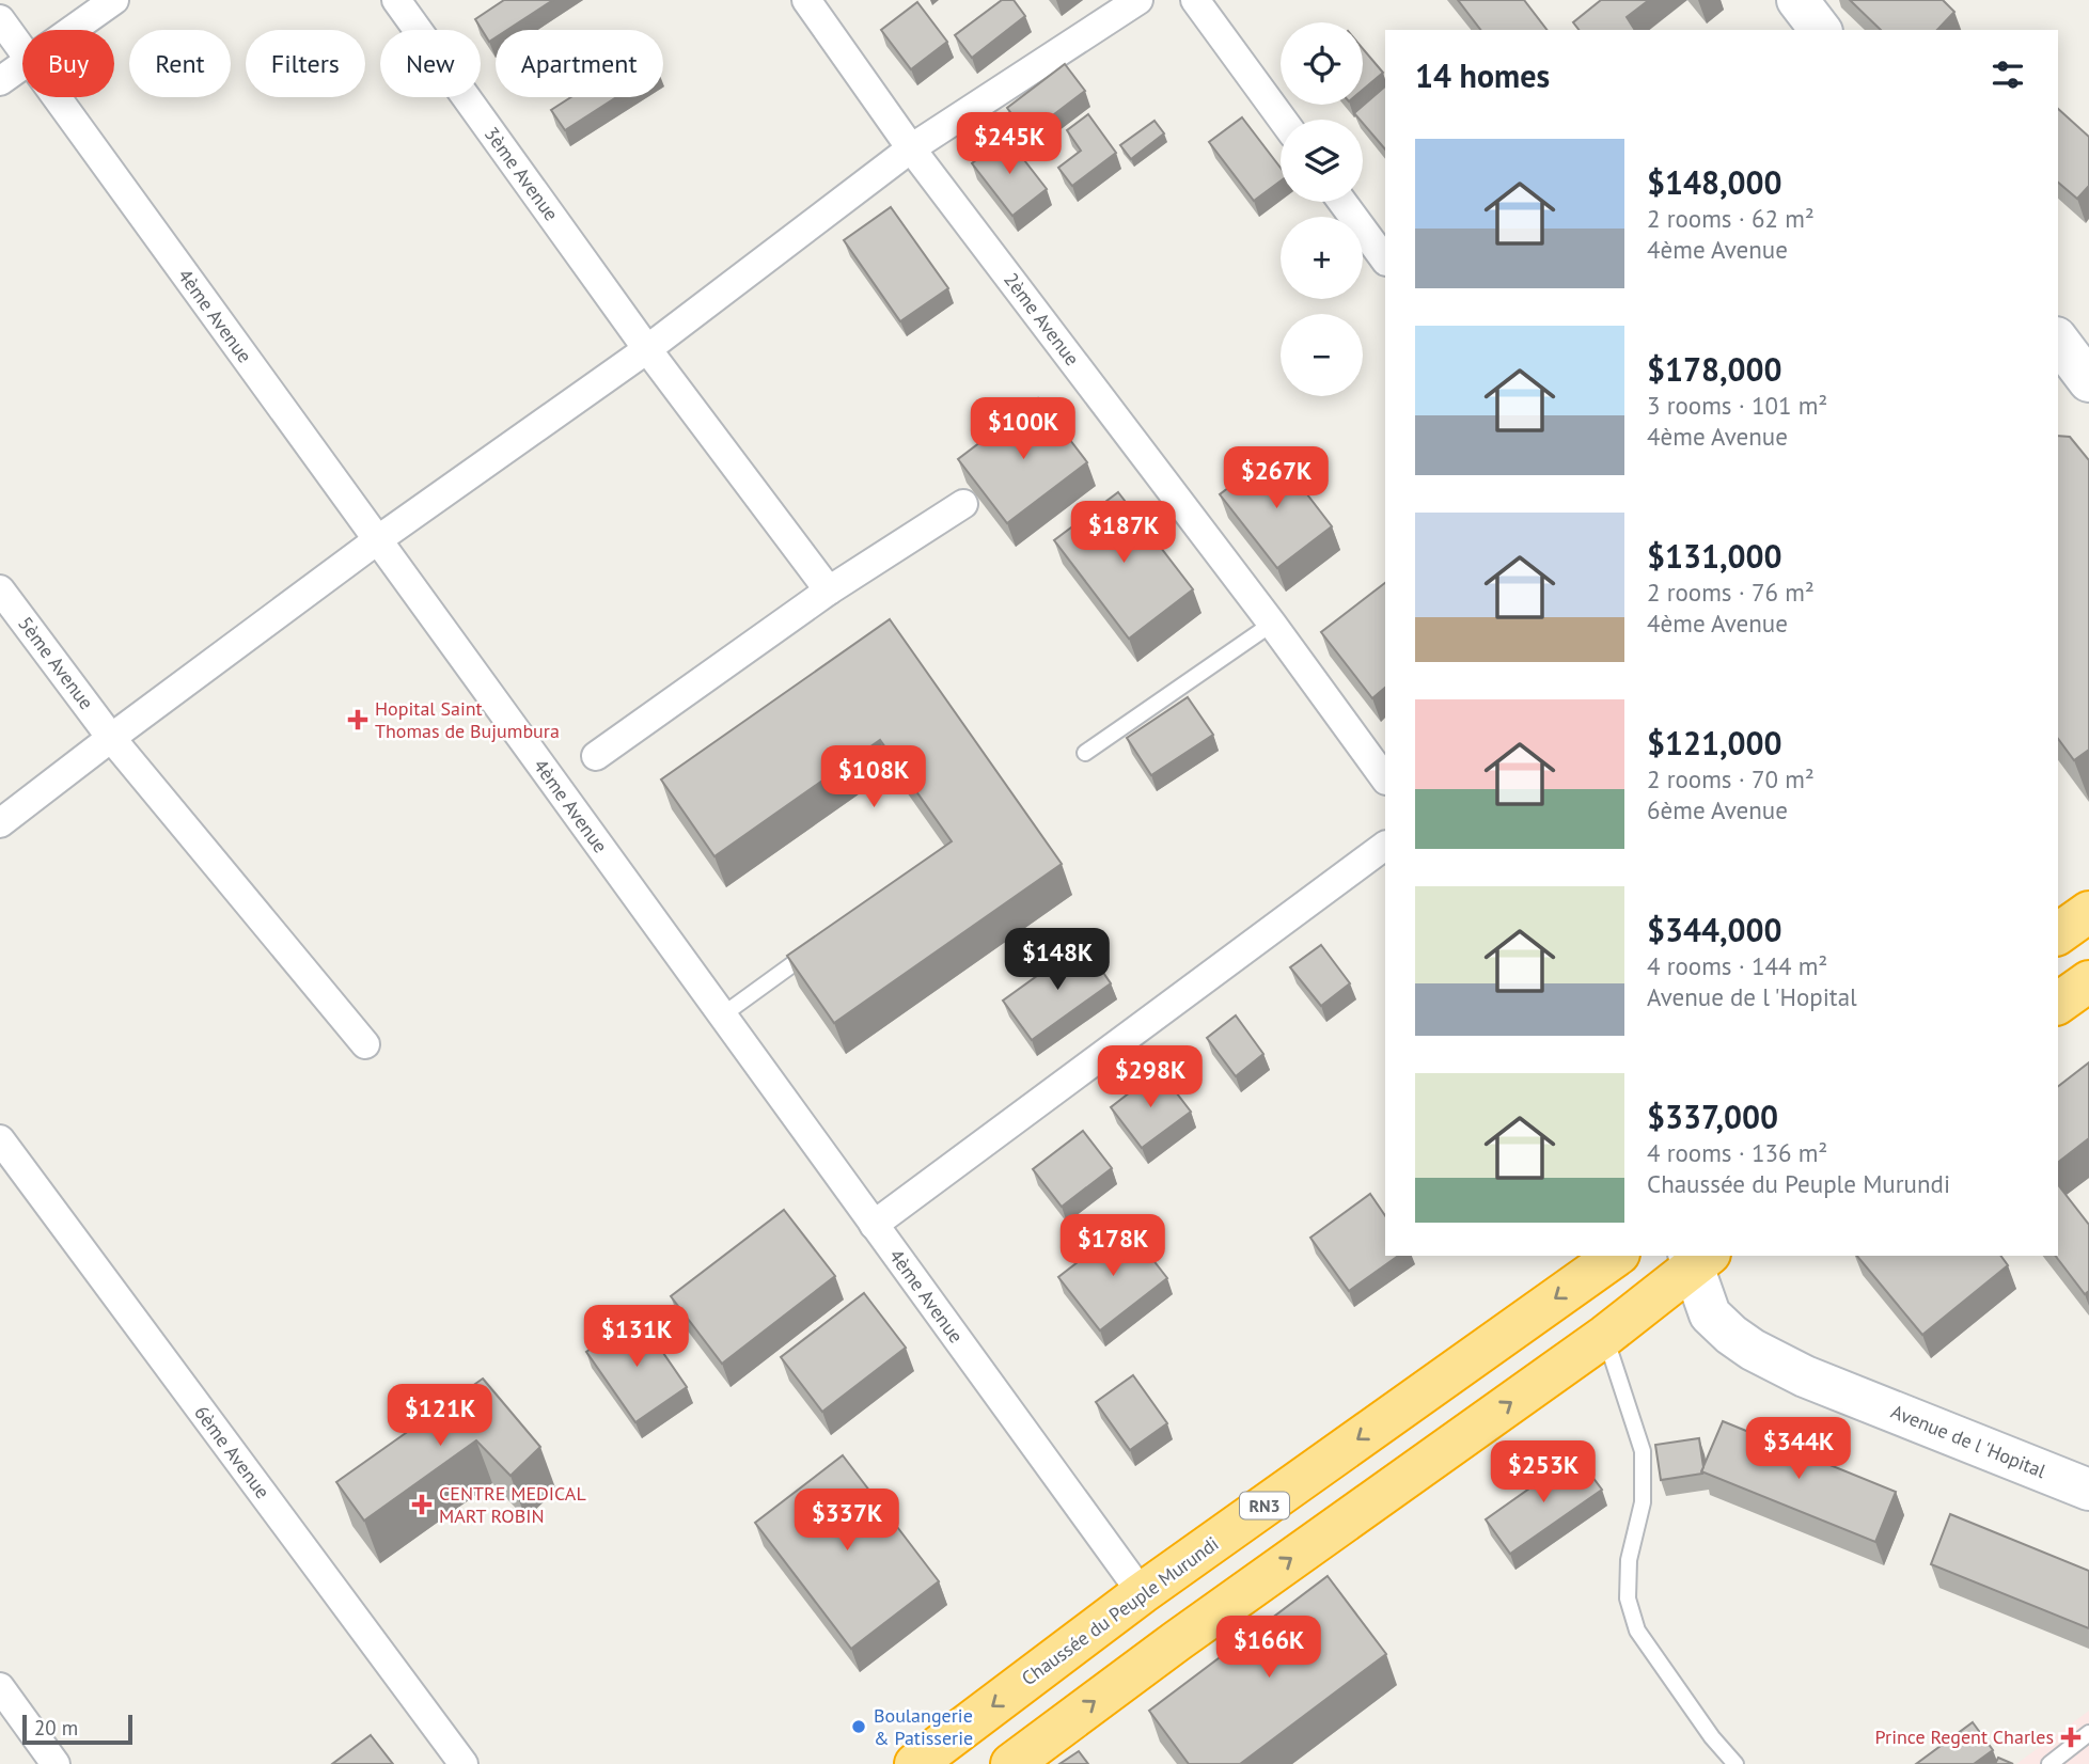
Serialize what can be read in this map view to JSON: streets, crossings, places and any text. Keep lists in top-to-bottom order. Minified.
{"streets":{"highway":["RN3","Chaussée du Peuple Murundi"],"street":["3ème Avenue","4ème Avenue","2ème Avenue","5ème Avenue","Avenue de l 'Hopital","6ème Avenue"]},"crossings":[["4ème Avenue","Chaussée du Peuple Murundi"]],"places":{"health":["Hopital Saint Thomas de Bujumbura","CENTRE MEDICAL MART ROBIN","Prince Regent Charles"],"other":["Boulangerie & Patisserie"]},"scale_bar":"20 m","page":{"map_buttons":["+","−"],"chip":["Buy","Rent","Filters","New","Apartment"],"heading":"14 homes","price":["$245K","$100K","$267K","$187K","$108K","$148K","$298K","$178K","$131K","$121K","$344K","$253K","$337K","$166K"],"list":[{"name":"$148,000","note":"2 rooms · 62 m² · 4ème Avenue"},{"name":"$178,000","note":"3 rooms · 101 m² · 4ème Avenue"},{"name":"$131,000","note":"2 rooms · 76 m² · 4ème Avenue"},{"name":"$121,000","note":"2 rooms · 70 m² · 6ème Avenue"},{"name":"$344,000","note":"4 rooms · 144 m² · Avenue de l 'Hopital"},{"name":"$337,000","note":"4 rooms · 136 m² · Chaussée du Peuple Murundi"}],"scale":"20 m"}}
